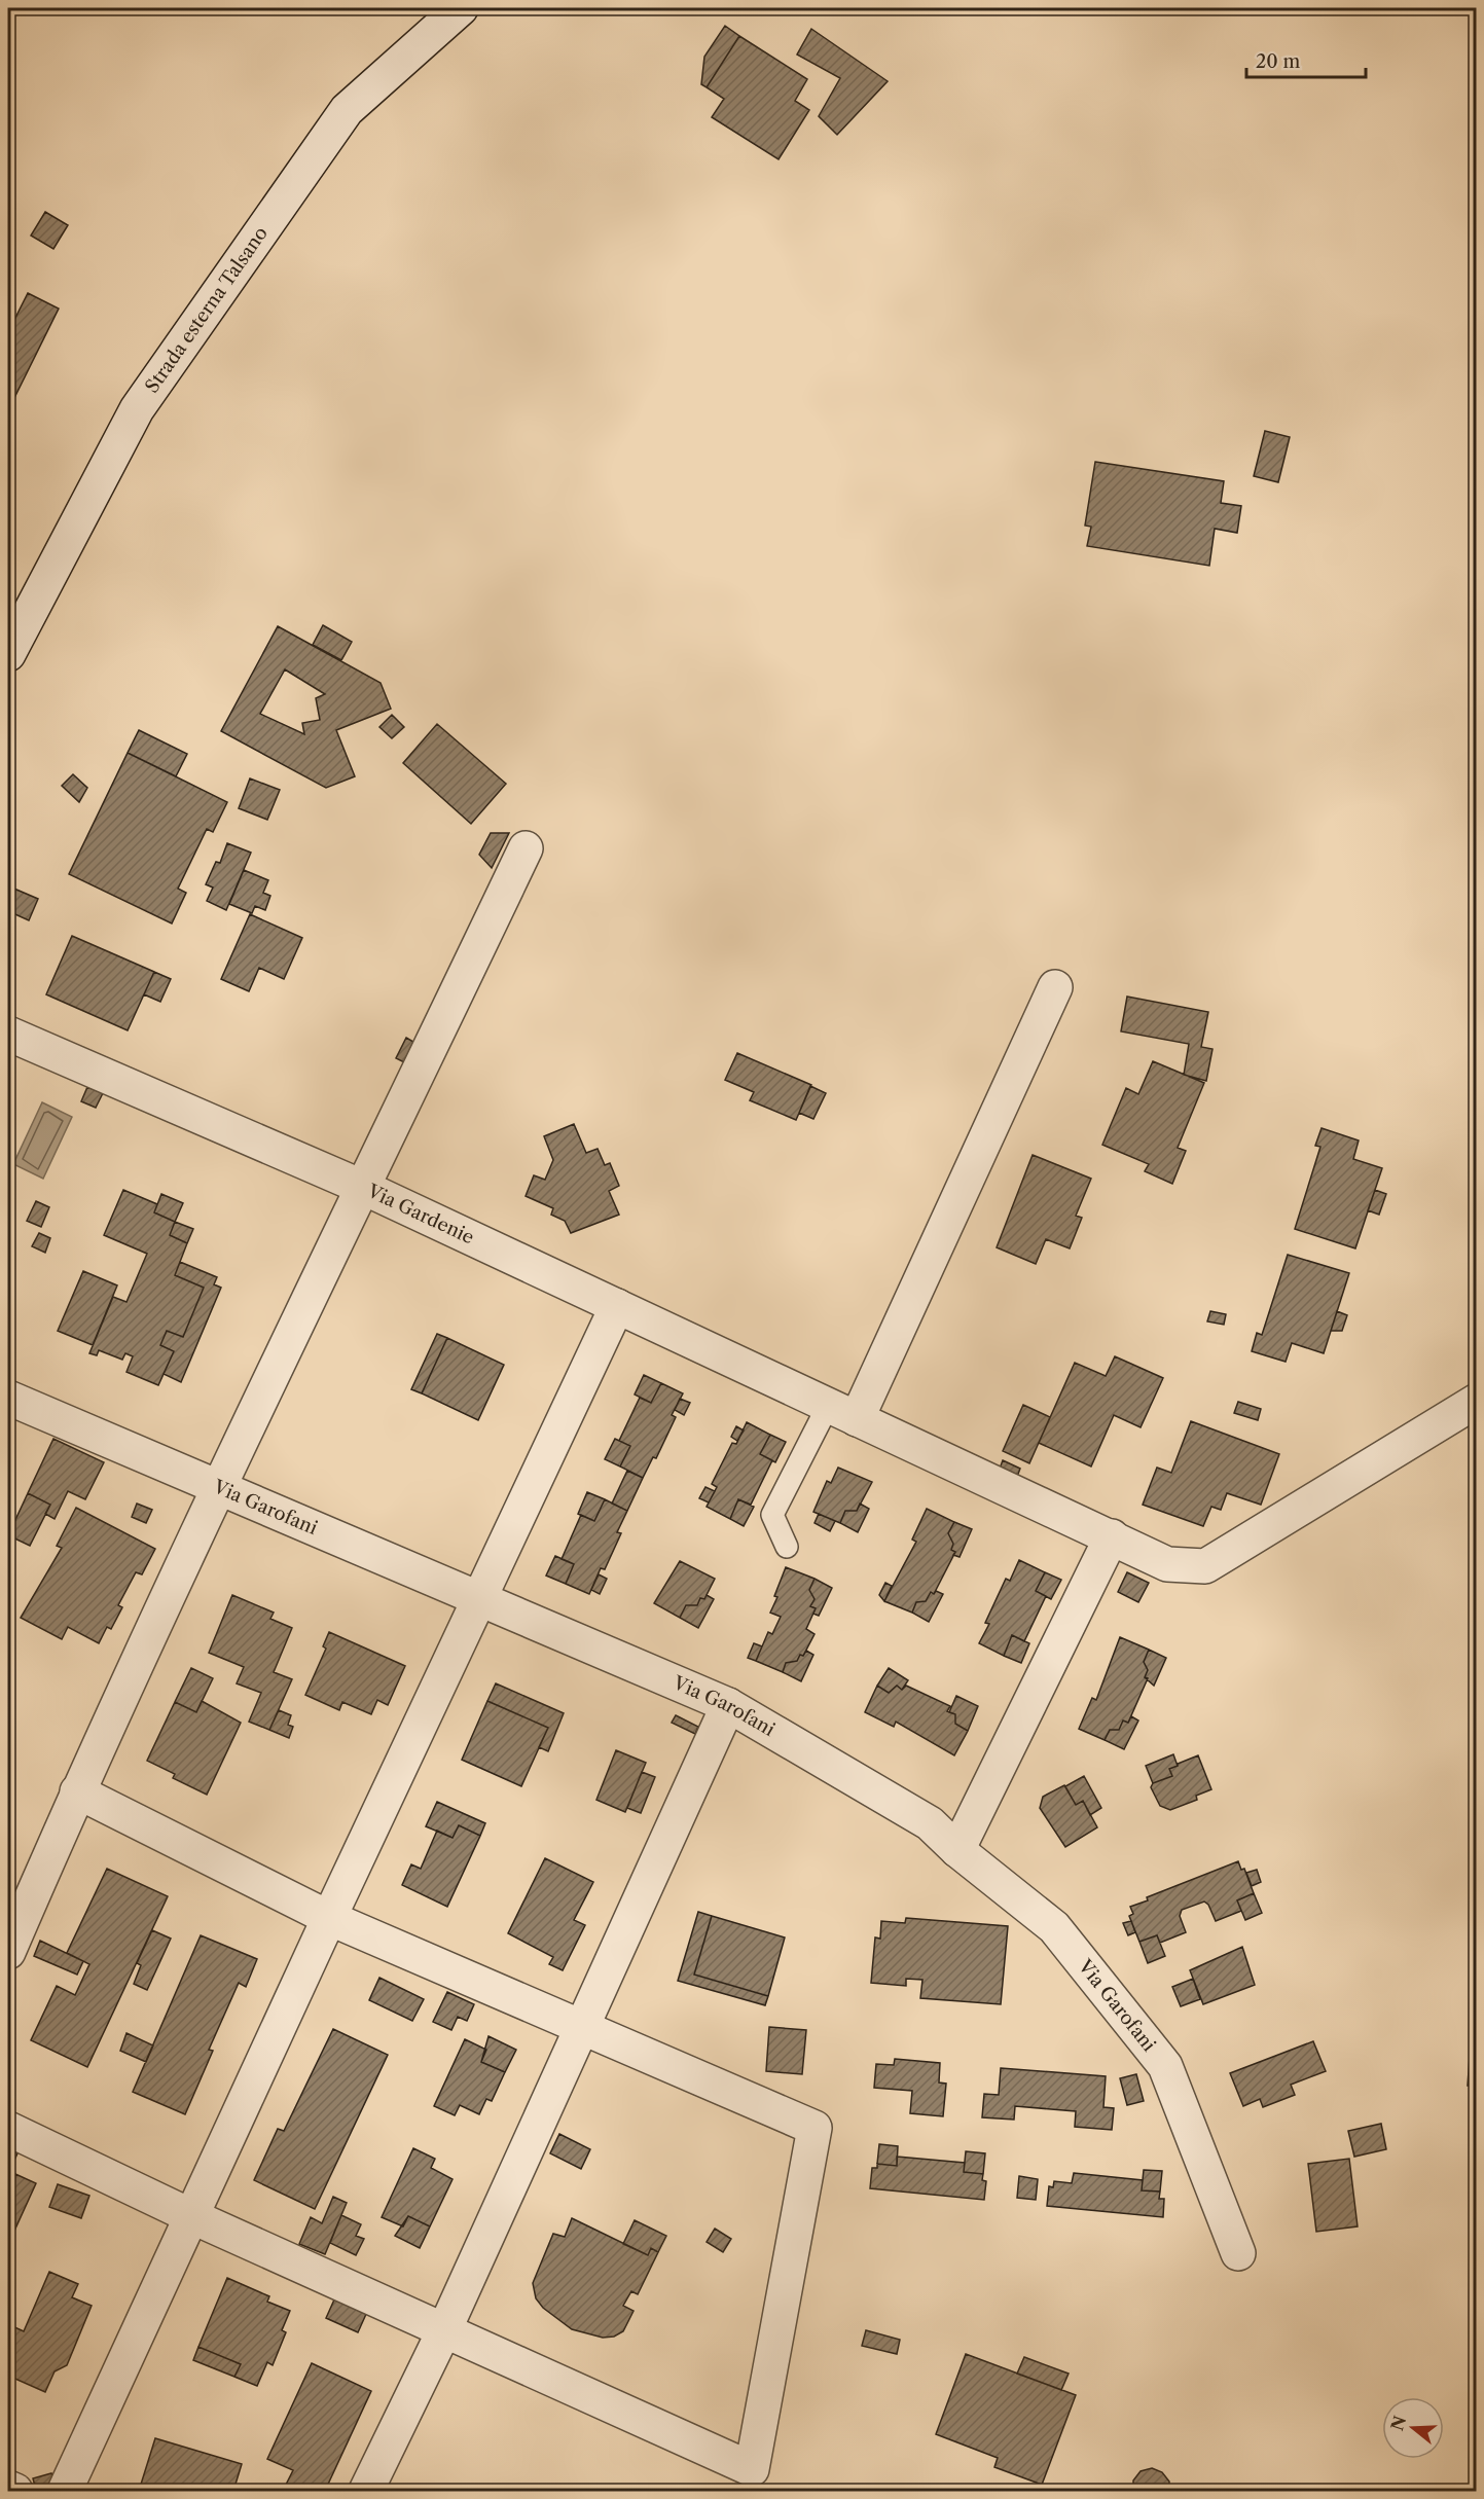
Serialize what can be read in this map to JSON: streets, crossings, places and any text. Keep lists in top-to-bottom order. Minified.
{"streets":{"street":["Strada esterna Talsano","Via Gardenie","Via Garofani"]},"scale_bar":"20 m","north":"left"}
